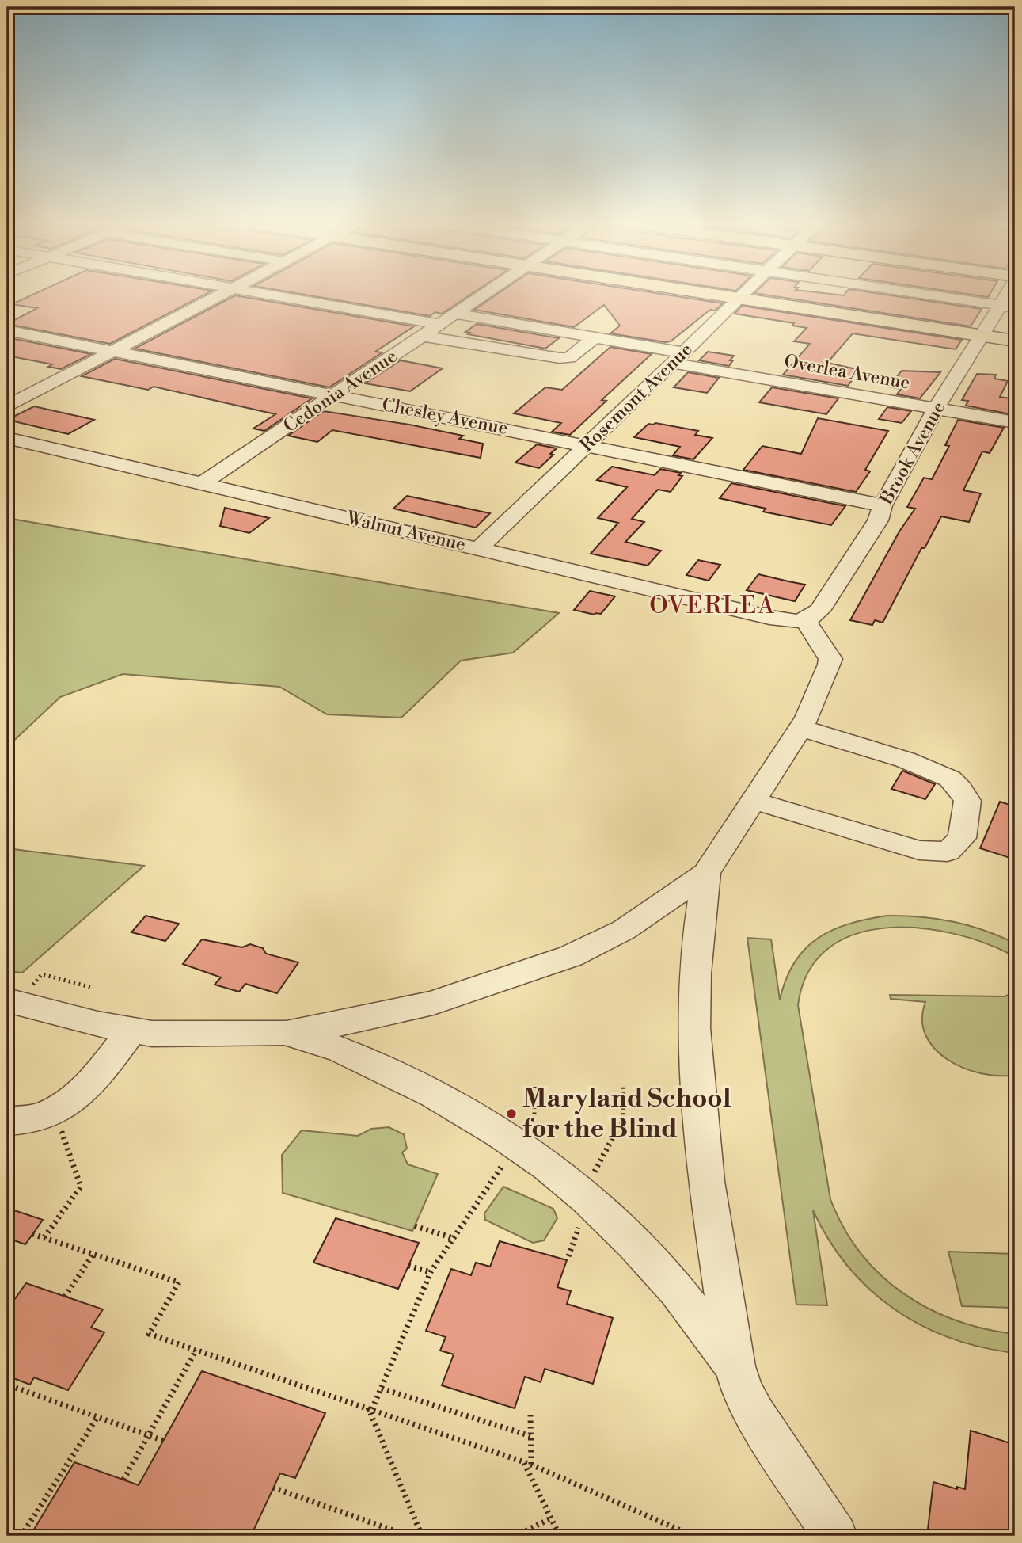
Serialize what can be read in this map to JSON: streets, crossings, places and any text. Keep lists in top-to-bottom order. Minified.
{"streets":{"street":["Overlea Avenue","Cedonia Avenue","Rosemont Avenue","Chesley Avenue","Brook Avenue","Walnut Avenue"]},"crossings":[["Overlea Avenue","Cedonia Avenue"],["Overlea Avenue","Rosemont Avenue"],["Overlea Avenue","Brook Avenue"],["Cedonia Avenue","Chesley Avenue"],["Cedonia Avenue","Walnut Avenue"],["Rosemont Avenue","Chesley Avenue"],["Rosemont Avenue","Walnut Avenue"],["Chesley Avenue","Brook Avenue"],["Brook Avenue","Walnut Avenue"]],"districts":["OVERLEA"],"places":["Maryland School for the Blind"]}
